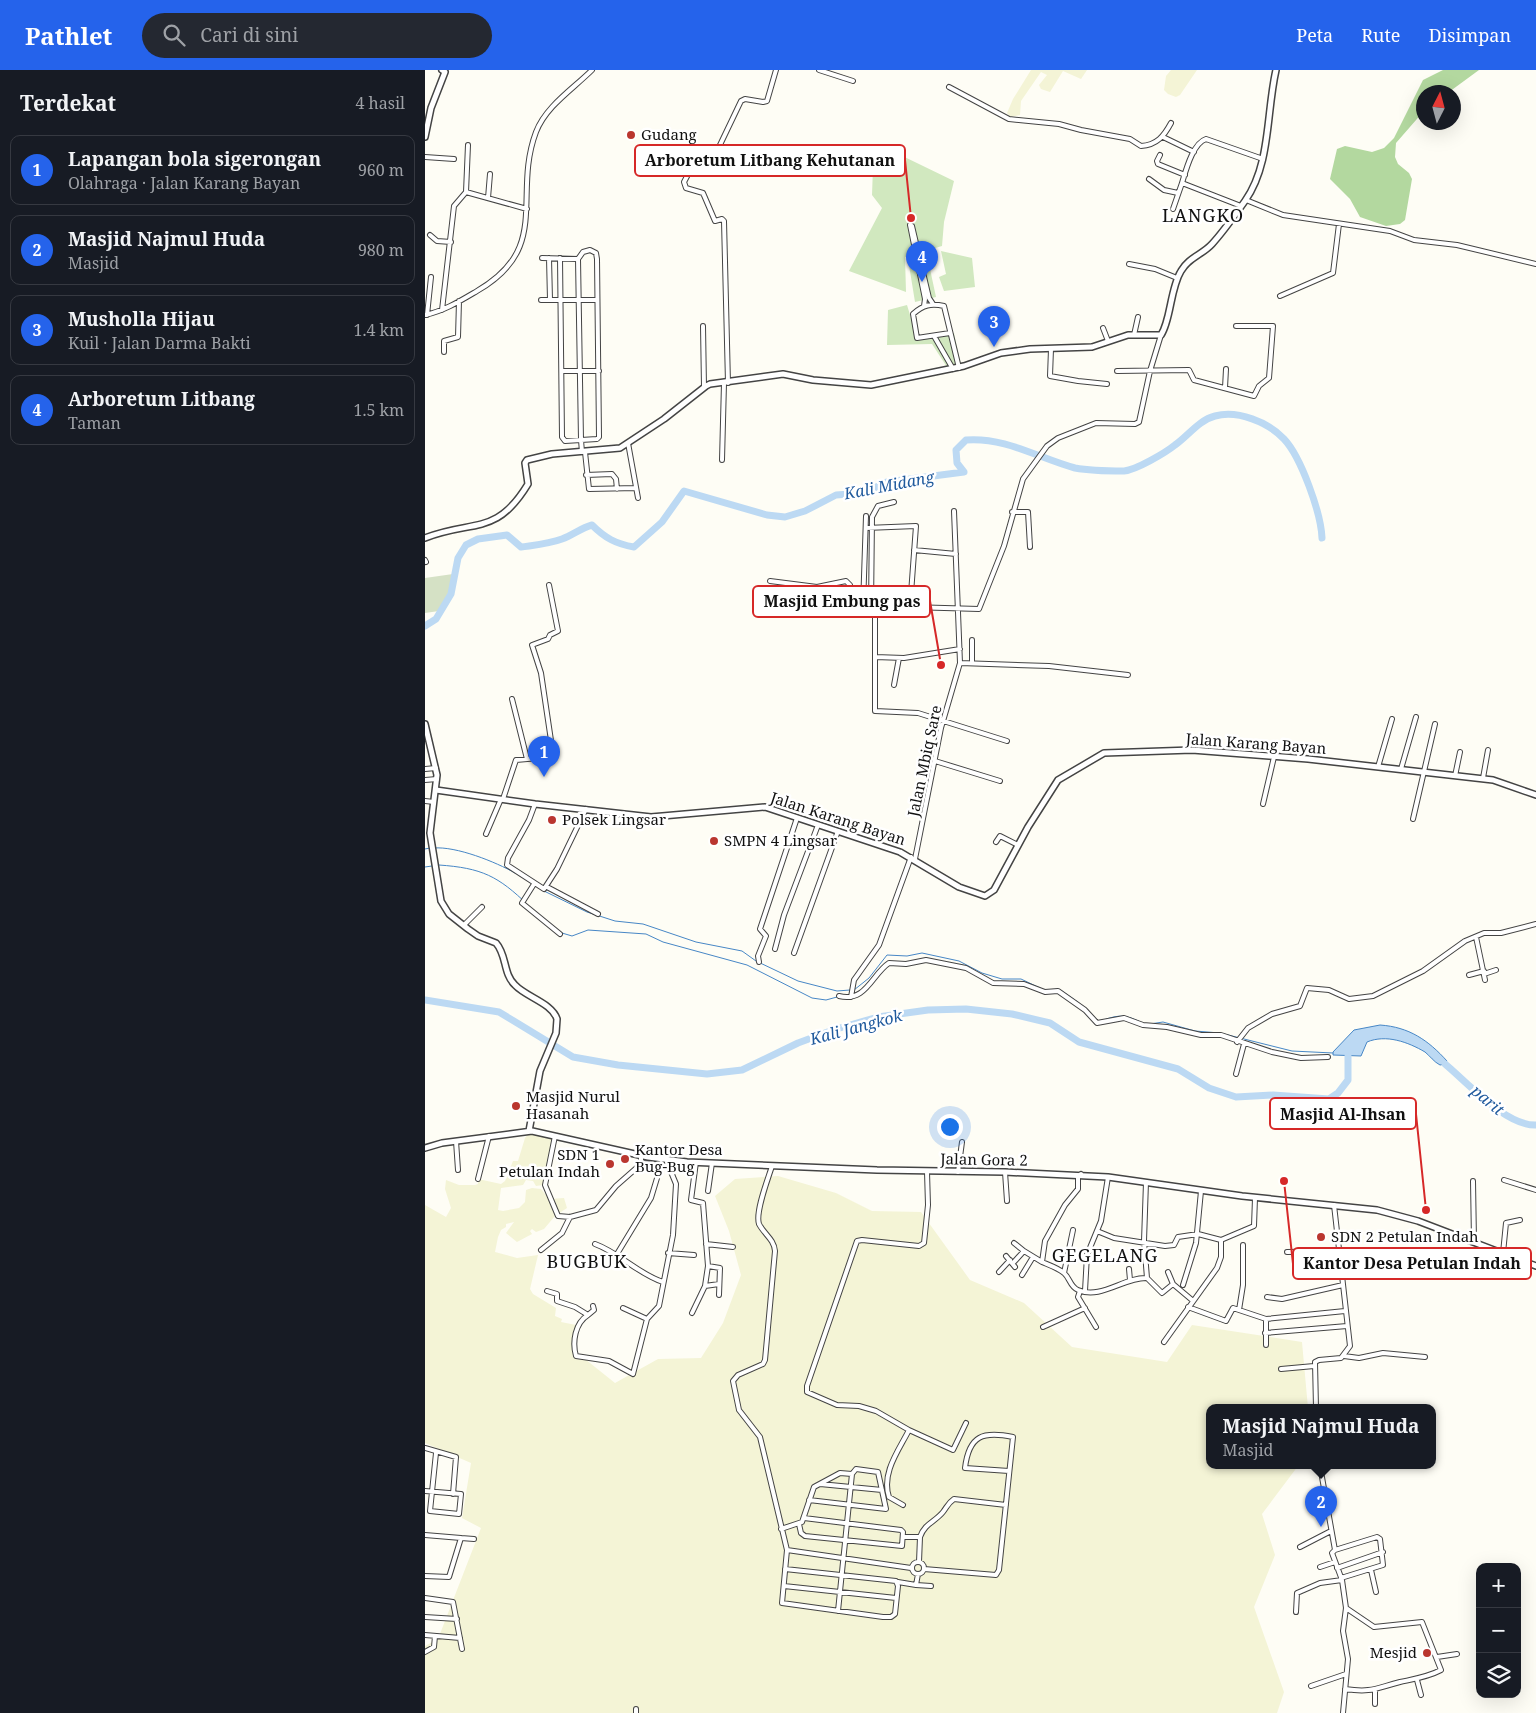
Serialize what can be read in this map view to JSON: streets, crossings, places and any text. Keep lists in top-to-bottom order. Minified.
{"streets":{"street":["Jalan Karang Bayan","Jalan Mbiq Sare","Jalan Gora 2"]},"crossings":[["Jalan Karang Bayan","Jalan Mbiq Sare"]],"districts":["LANGKO","GEGELANG","BUGBUK"],"water":["Kali Midang","Kali Jangkok","parit"],"places":["Gudang","Arboretum Litbang Kehutanan","Masjid Embung pas","Polsek Lingsar","SMPN 4 Lingsar","Masjid Nurul Hasanah","Kantor Desa Bug-Bug","SDN 1 Petulan Indah","Kantor Desa Petulan Indah","Masjid Al-Ihsan","SDN 2 Petulan Indah","Mesjid"],"north":"top","page":{"header":"Pathlet","search":"Cari di sini","nav":["Peta","Rute","Disimpan"],"heading":["Terdekat","4 hasil"],"list":[{"mark":"1","name":"Lapangan bola sigerongan","note":"Olahraga · Jalan Karang Bayan","value":"960 m"},{"mark":"2","name":"Masjid Najmul Huda","note":"Masjid","value":"980 m"},{"mark":"3","name":"Musholla Hijau","note":"Kuil · Jalan Darma Bakti","value":"1.4 km"},{"mark":"4","name":"Arboretum Litbang","note":"Taman","value":"1.5 km"}],"pins":["4","3","1","2"],"popup":["Masjid Najmul Huda","Masjid"],"map_buttons":["+","−"]}}
